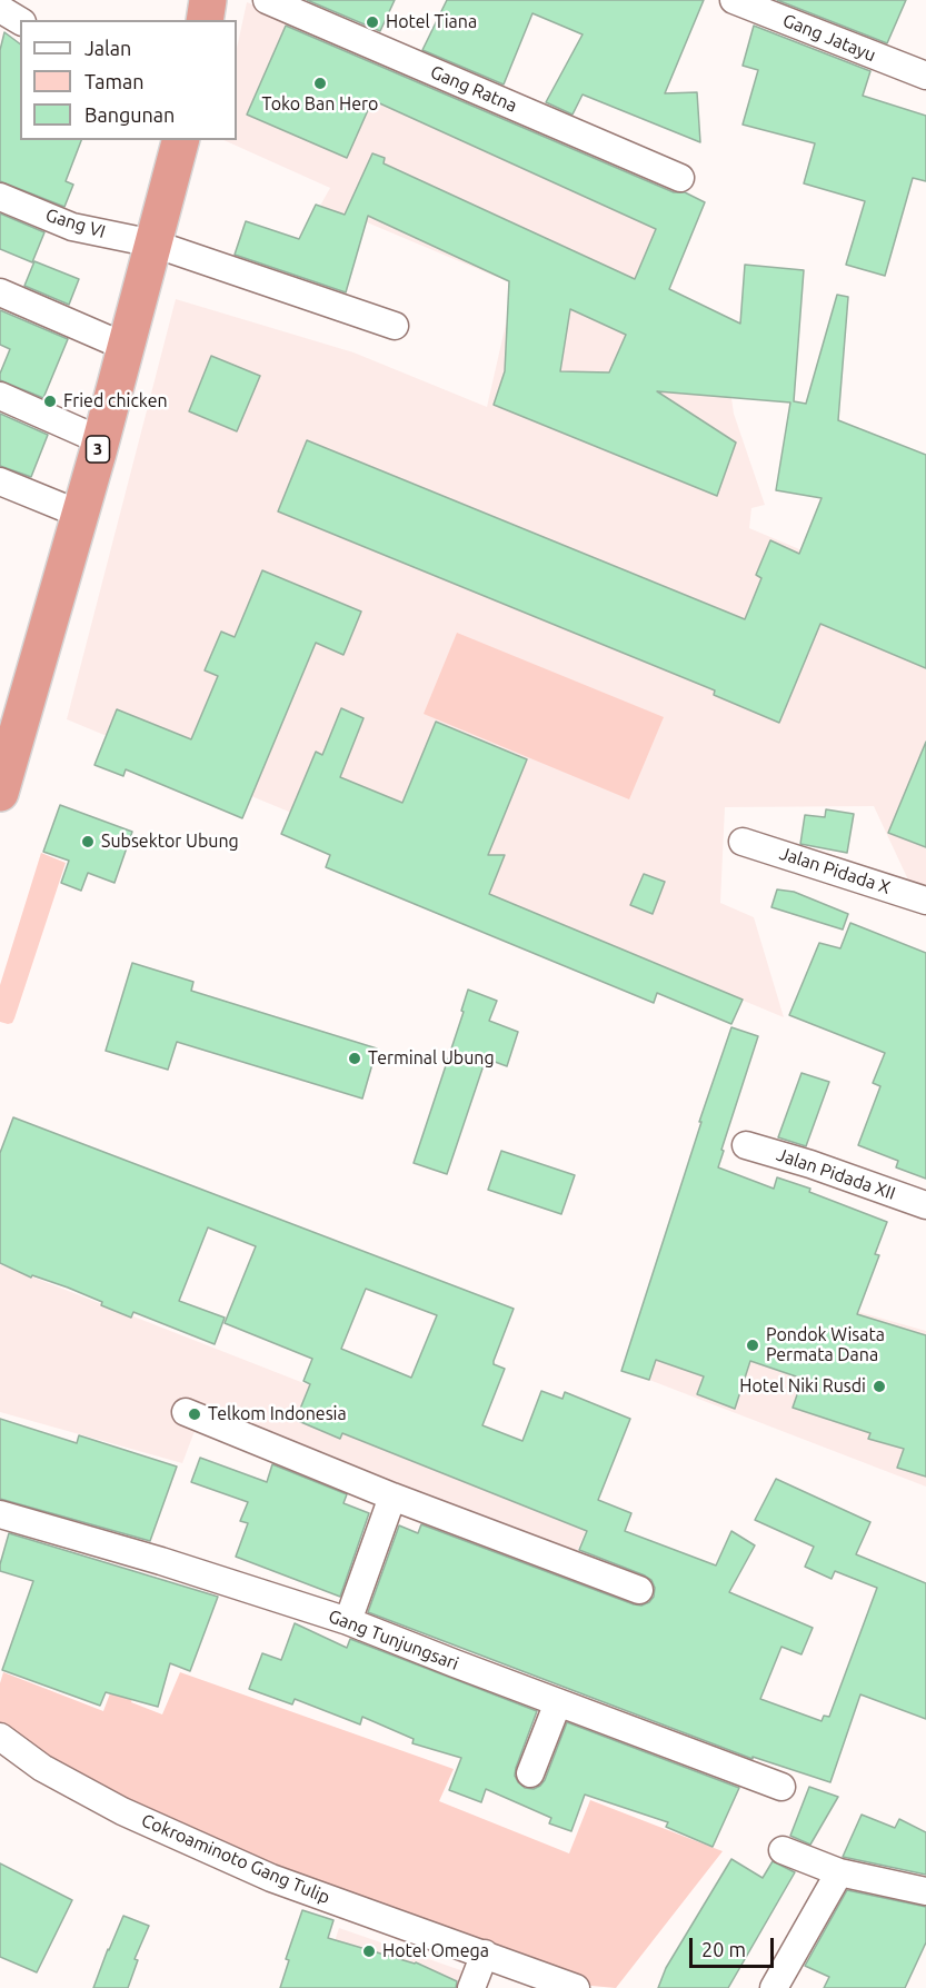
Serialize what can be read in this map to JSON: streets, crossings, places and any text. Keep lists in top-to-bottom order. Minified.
{"streets":{"highway":["3"],"street":["Gang Jatayu","Gang Ratna","Gang VI","Jalan Pidada X","Jalan Pidada XII","Gang Tunjungsari","Cokroaminoto Gang Tulip"]},"crossings":[["Gang VI","3"]],"places":["Hotel Tiana","Toko Ban Hero","Fried chicken","Subsektor Ubung","Terminal Ubung","Pondok Wisata Permata Dana","Hotel Niki Rusdi","Telkom Indonesia","Hotel Omega"],"legend":["Jalan","Taman","Bangunan"],"scale_bar":"20 m"}
